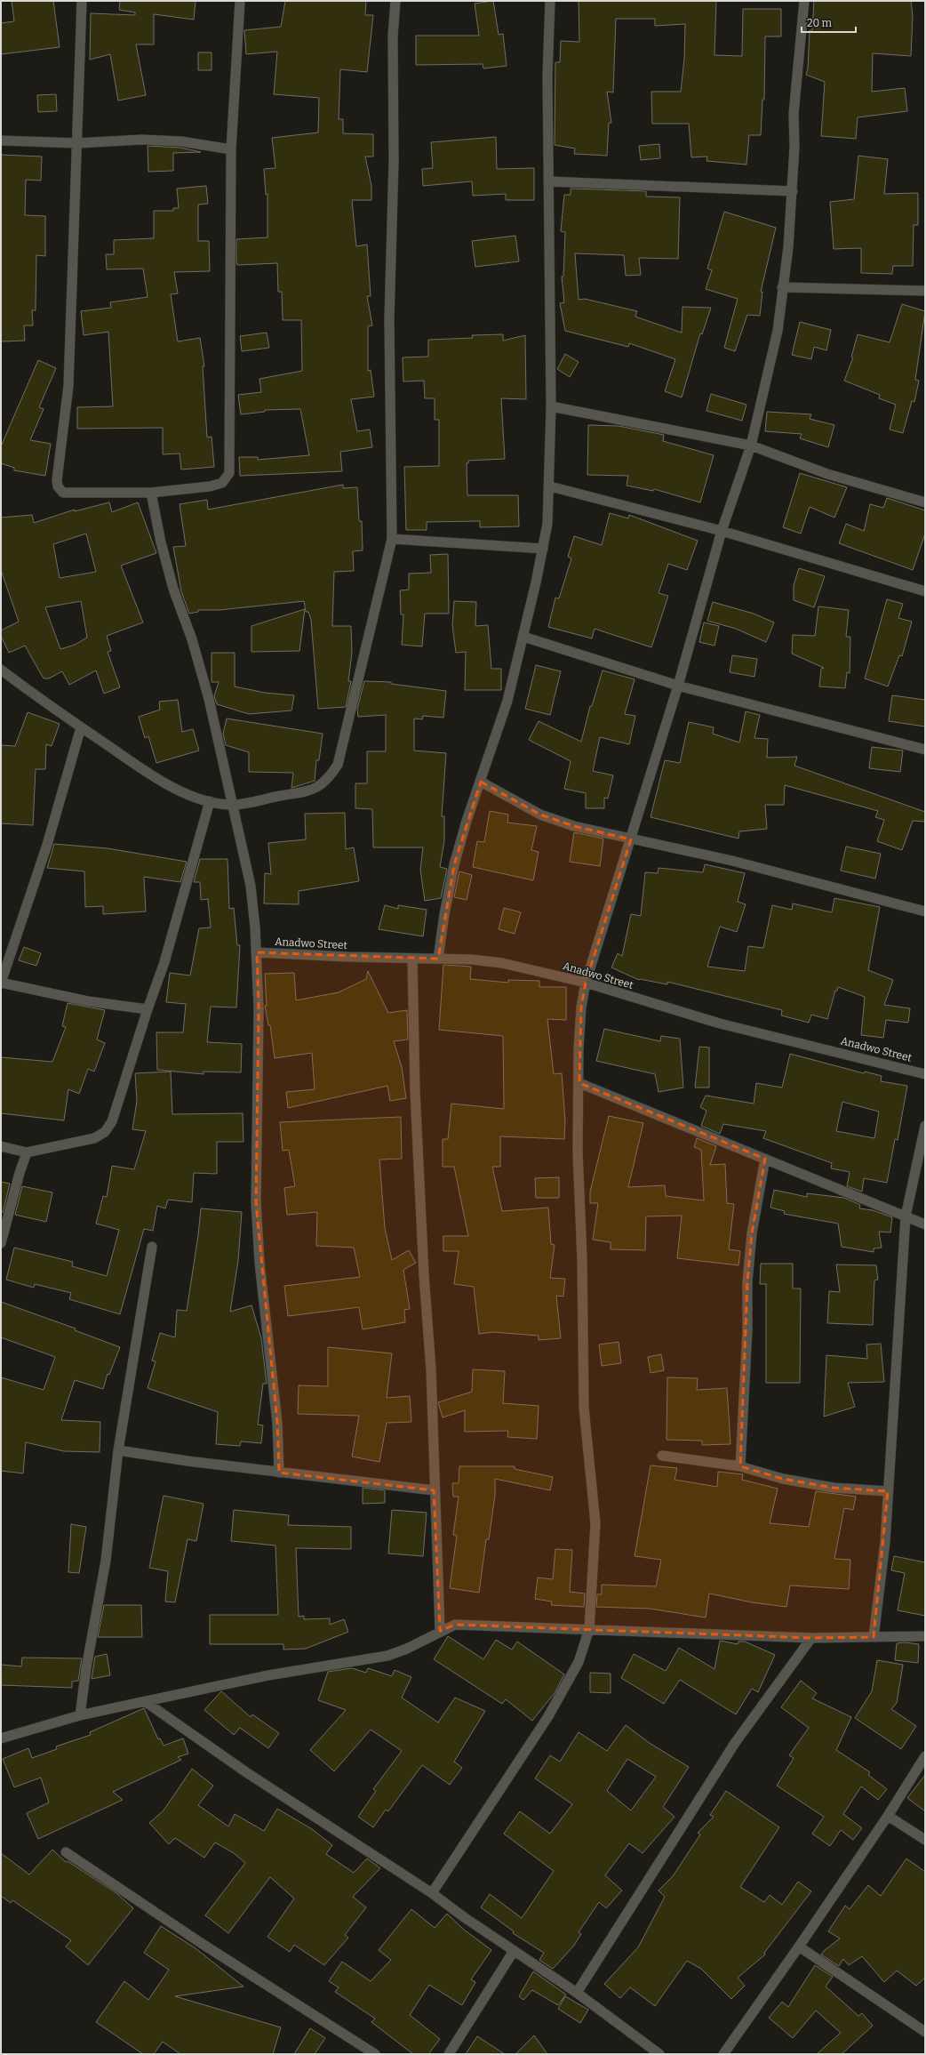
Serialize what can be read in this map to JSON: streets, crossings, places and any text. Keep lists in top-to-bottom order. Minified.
{"streets":{"street":["Anadwo Street"]},"scale_bar":"20 m"}
